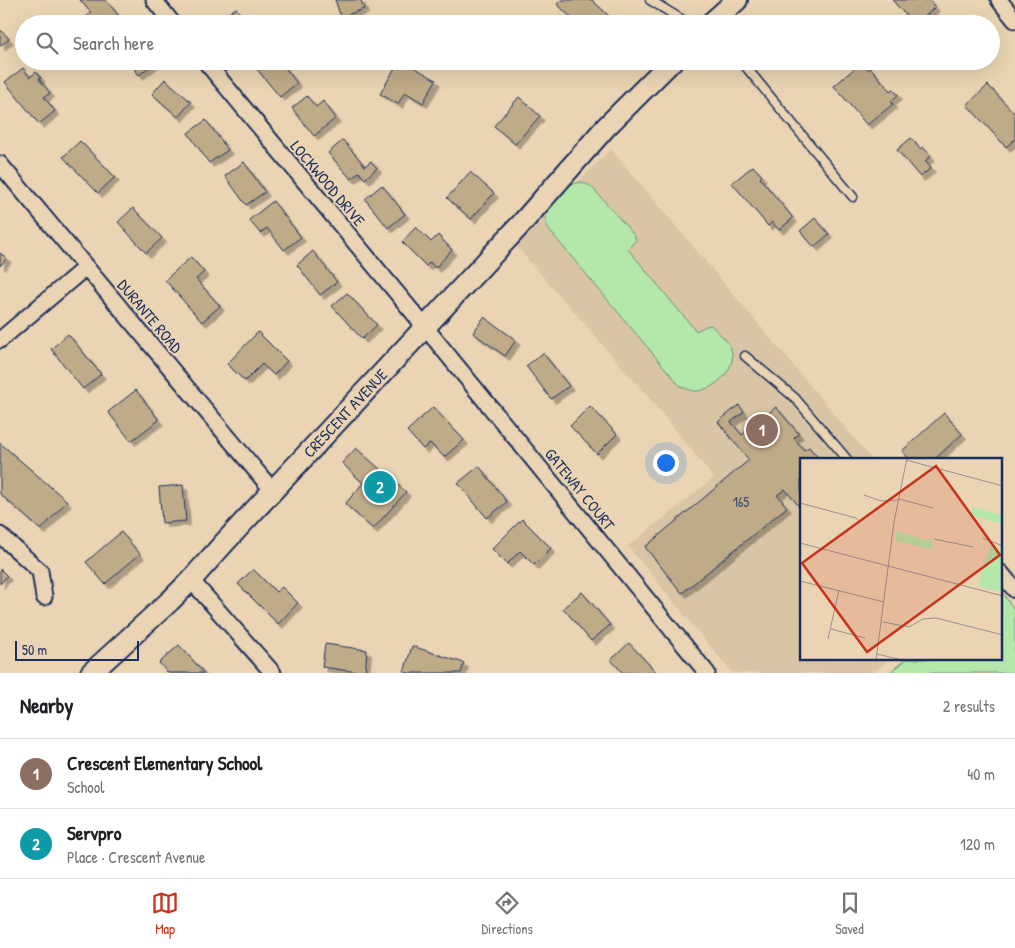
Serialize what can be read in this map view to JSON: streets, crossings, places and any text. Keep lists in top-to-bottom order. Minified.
{"streets":{"main road":["CRESCENT AVENUE"],"street":["LOCKWOOD DRIVE","DURANTE ROAD","GATEWAY COURT"]},"crossings":[["LOCKWOOD DRIVE","CRESCENT AVENUE"],["LOCKWOOD DRIVE","GATEWAY COURT"],["DURANTE ROAD","CRESCENT AVENUE"],["CRESCENT AVENUE","GATEWAY COURT"]],"house_numbers":["165"],"scale_bar":"50 m","page":{"search":"Search here","pins":["1","2"],"scale":"50 m","heading":["Nearby","2 results"],"list":[{"mark":"1","name":"Crescent Elementary School","note":"School","value":"40 m"},{"mark":"2","name":"Servpro","note":"Place · Crescent Avenue","value":"120 m"}],"nav":["Map","Directions","Saved"]}}
